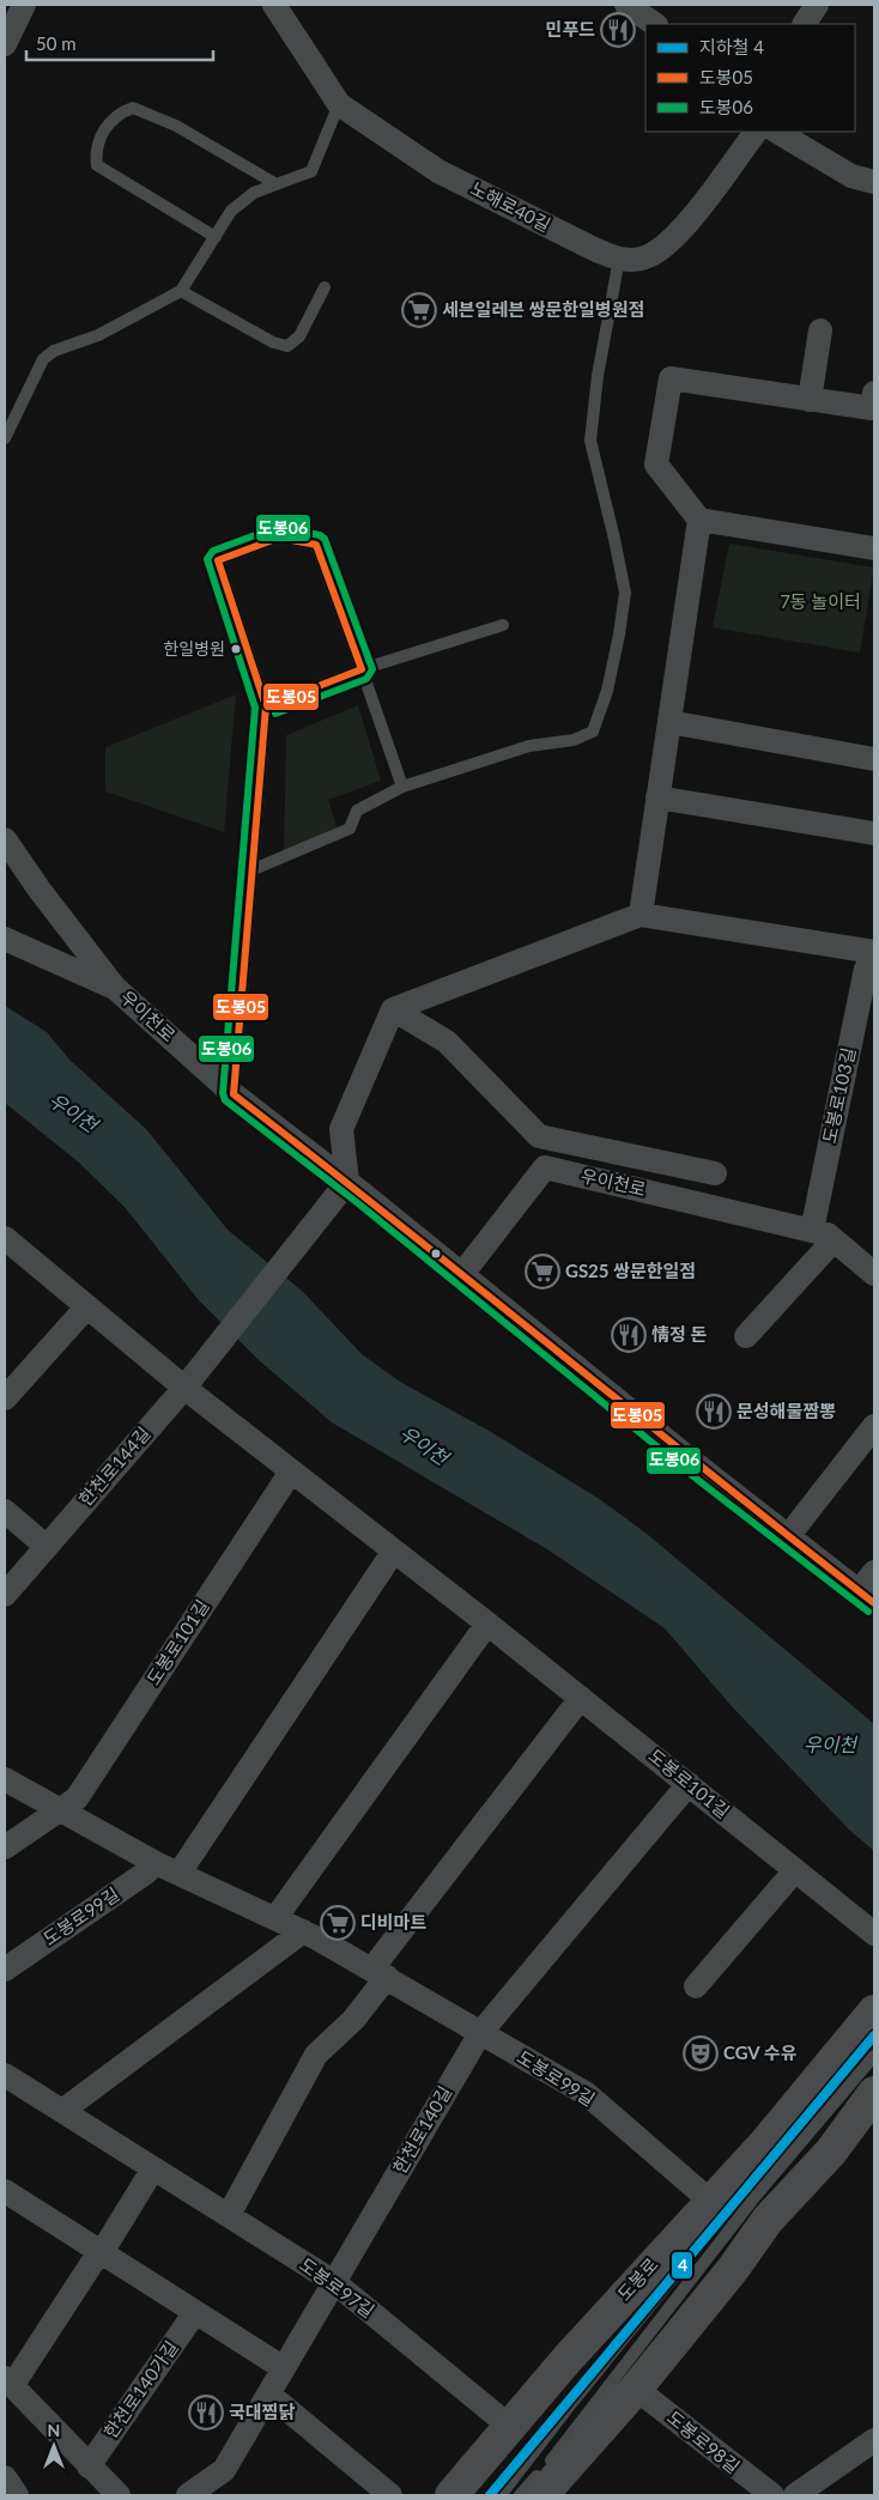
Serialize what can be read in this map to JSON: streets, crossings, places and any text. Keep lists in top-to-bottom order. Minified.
{"streets":{"main road":["도봉로"],"street":["노해로40길","우이천로","도봉로103길","한천로144길","도봉로101길","도봉로99길","한천로140길","도봉로97길","한천로140가길","도봉로98길"]},"crossings":[["우이천로","도봉로103길"],["우이천로","한천로144길"],["한천로144길","도봉로101길"],["도봉로101길","도봉로99길"],["도봉로101길","한천로140길"],["도봉로99길","한천로140길"],["도봉로99길","도봉로"],["한천로140길","도봉로97길"],["도봉로","도봉로97길"]],"water":["우이천"],"parks":["7동 놀이터"],"places":{"restaurant":["민푸드","情정 돈","문성해물짬뽕","국대찜닭"],"supermarket":["세븐일레븐 쌍문한일병원점","GS25 쌍문한일점","디비마트"],"other":["한일병원"],"theatre":["CGV 수유"]},"lines":["transit line 도봉06","transit line 도봉05","metro line 4"],"legend":["지하철 4","도봉05","도봉06"],"scale_bar":"50 m","north":"top"}
